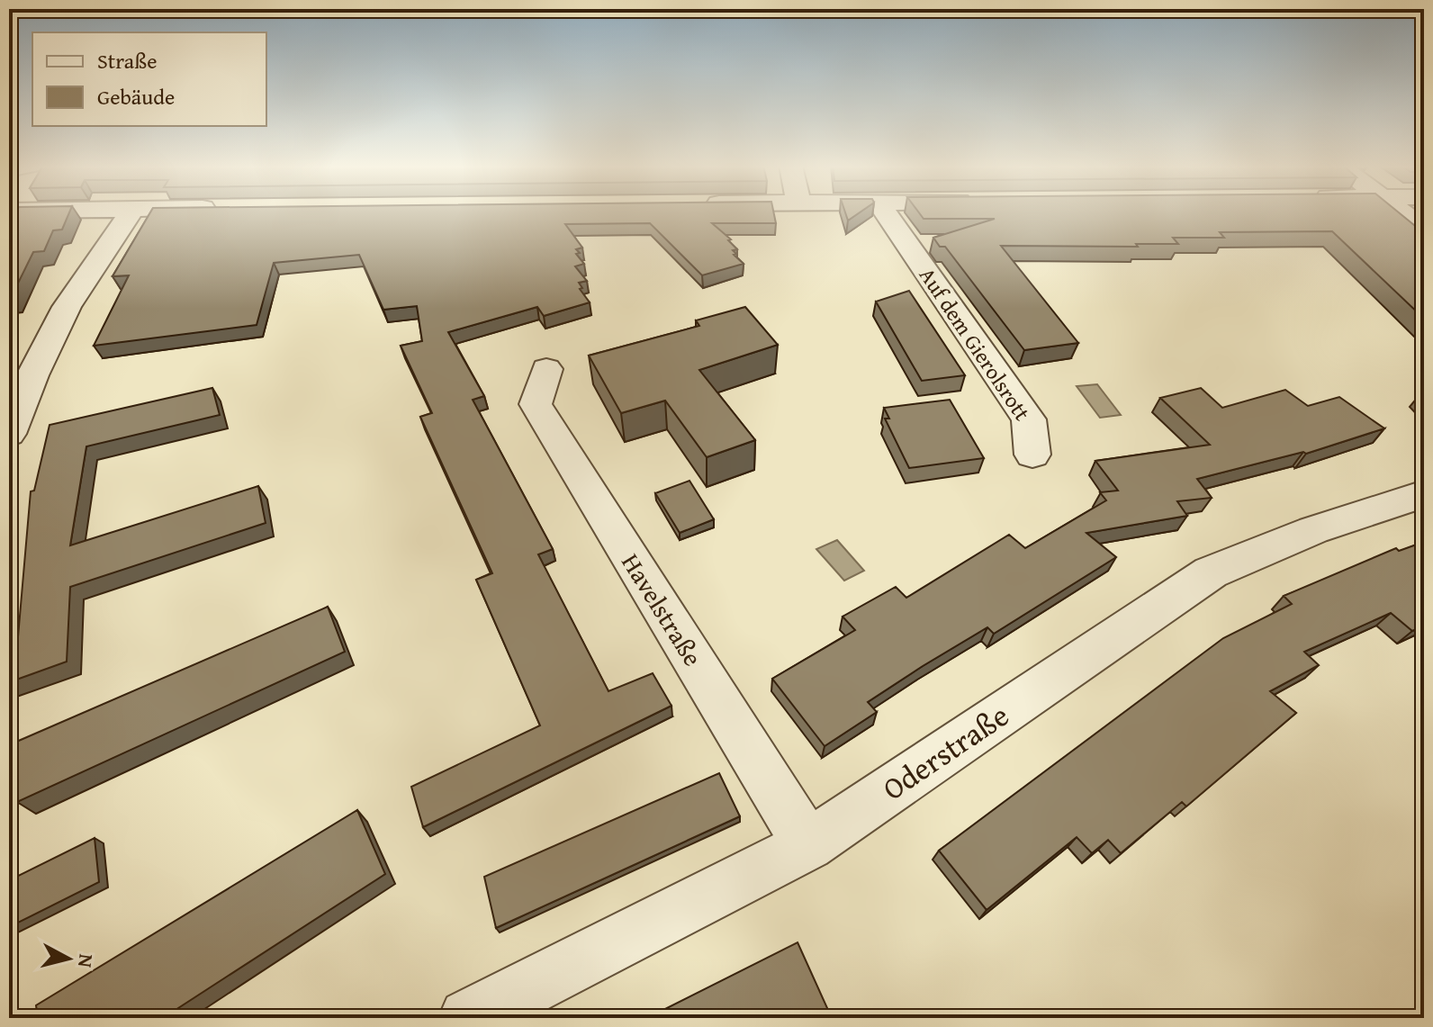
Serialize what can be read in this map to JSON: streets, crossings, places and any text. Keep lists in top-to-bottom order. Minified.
{"streets":{"street":["Auf dem Gierolsrott","Havelstraße","Oderstraße"]},"crossings":[["Havelstraße","Oderstraße"]],"legend":["Straße","Gebäude"],"north":"right"}
